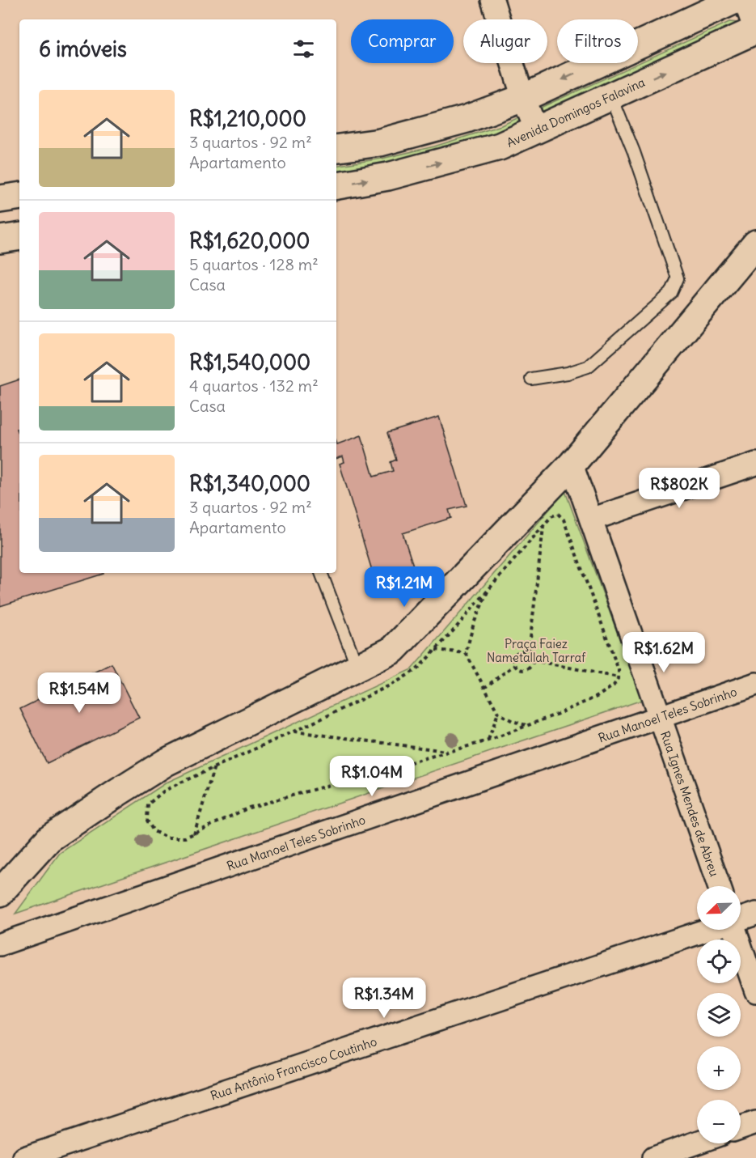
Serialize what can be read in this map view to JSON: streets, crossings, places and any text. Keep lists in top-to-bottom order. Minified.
{"streets":{"street":["Avenida Domingos Falavina","Rua Manoel Teles Sobrinho","Rua Ignes Mendes de Abreu","Rua Antônio Francisco Coutinho"]},"crossings":[["Rua Manoel Teles Sobrinho","Rua Ignes Mendes de Abreu"]],"parks":["Praça Faiez Nametallah Tarraf"],"north":"bottom left","page":{"chip":["Comprar","Alugar","Filtros"],"heading":"6 imóveis","list":[{"name":"R$1,210,000","note":"3 quartos · 92 m² · Apartamento"},{"name":"R$1,620,000","note":"5 quartos · 128 m² · Casa"},{"name":"R$1,540,000","note":"4 quartos · 132 m² · Casa"},{"name":"R$1,340,000","note":"3 quartos · 92 m² · Apartamento"}],"price":["R$802K","R$1.21M","R$1.62M","R$1.54M","R$1.04M","R$1.34M"],"map_buttons":["+","−"]}}
